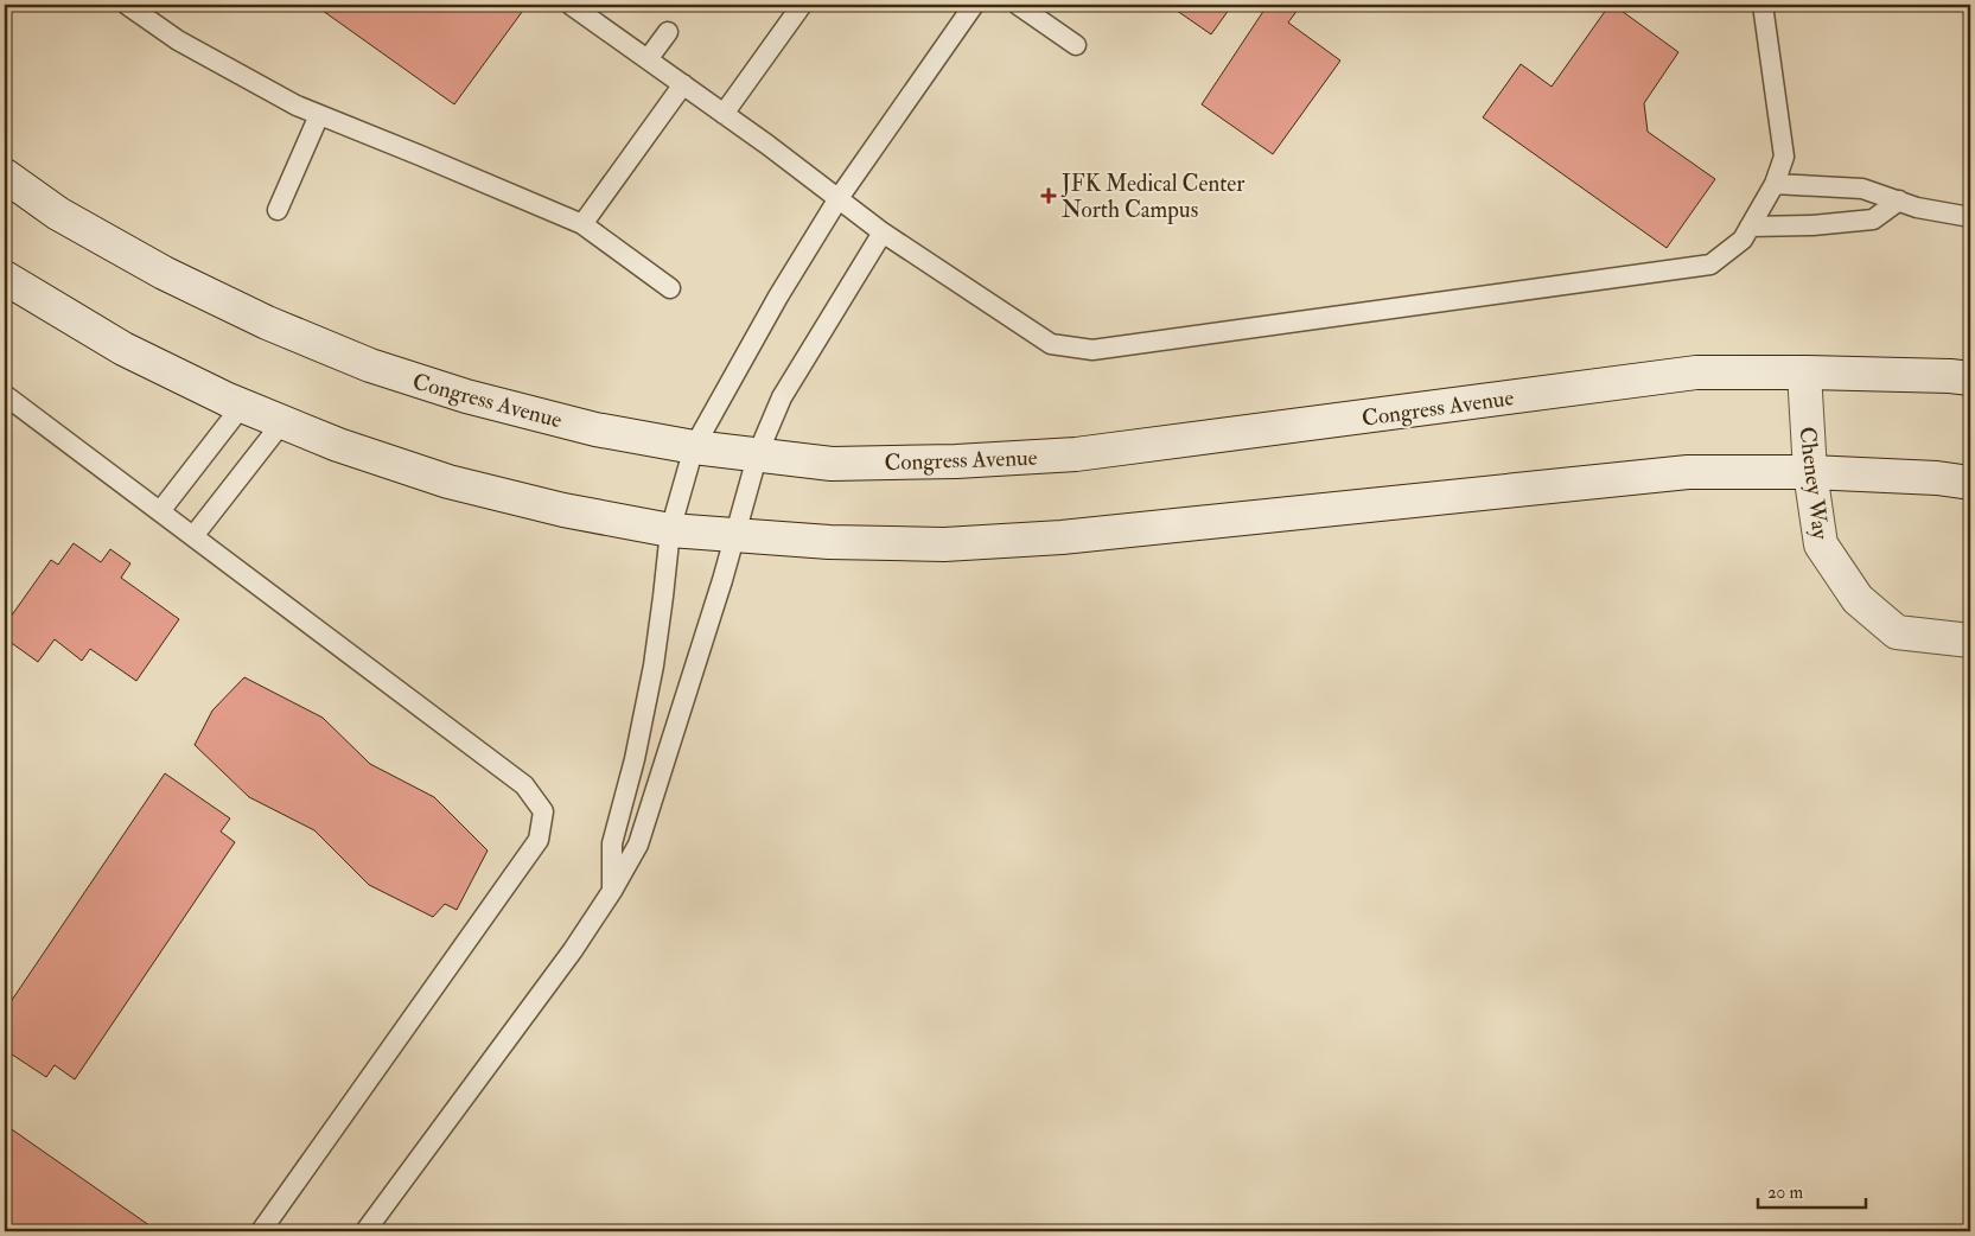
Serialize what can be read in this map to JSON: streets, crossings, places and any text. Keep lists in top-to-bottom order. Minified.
{"streets":{"street":["Congress Avenue","Cheney Way"]},"crossings":[["Congress Avenue","Cheney Way"]],"places":{"health":["JFK Medical Center North Campus"]},"scale_bar":"20 m"}
